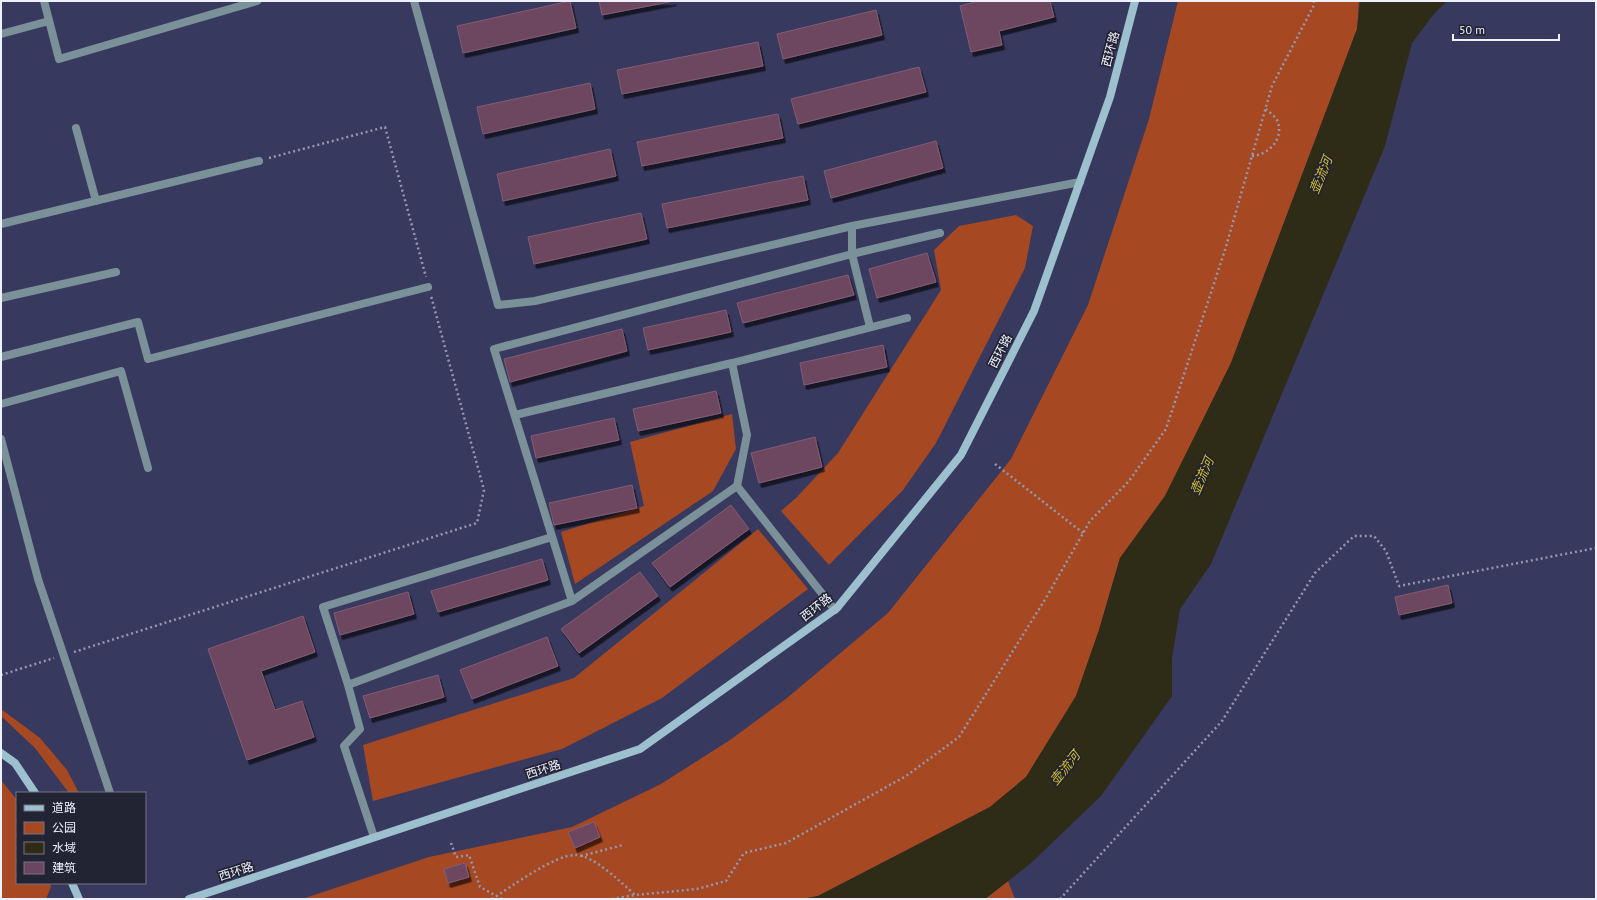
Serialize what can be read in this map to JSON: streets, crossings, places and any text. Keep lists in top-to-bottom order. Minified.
{"streets":{"main road":["西环路"]},"water":["壶流河"],"legend":["道路","公园","水域","建筑"],"scale_bar":"50 m"}
